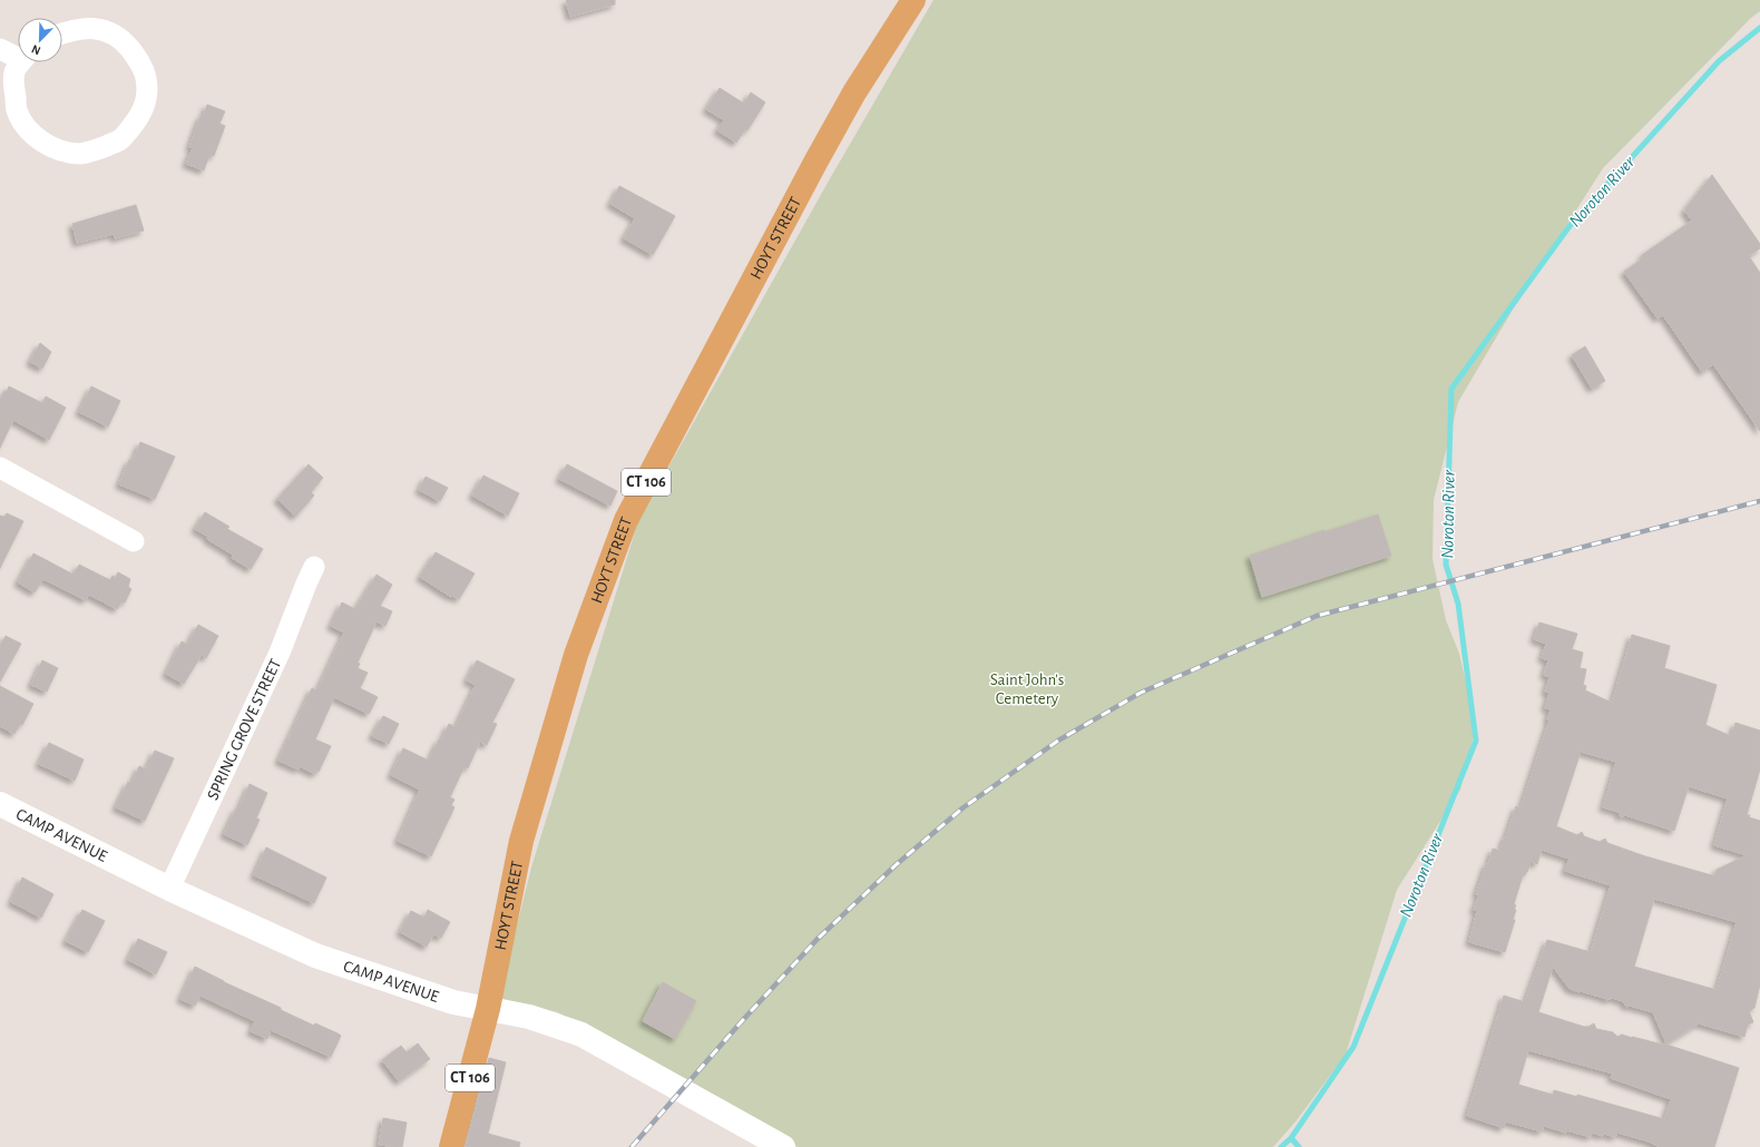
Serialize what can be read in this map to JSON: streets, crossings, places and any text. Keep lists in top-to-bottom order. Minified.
{"streets":{"main road":["HOYT STREET","CT 106"],"street":["SPRING GROVE STREET","CAMP AVENUE"]},"crossings":[["HOYT STREET","CAMP AVENUE"],["SPRING GROVE STREET","CAMP AVENUE"]],"water":["Noroton River"],"parks":["Saint John's Cemetery"],"north":"bottom left"}
